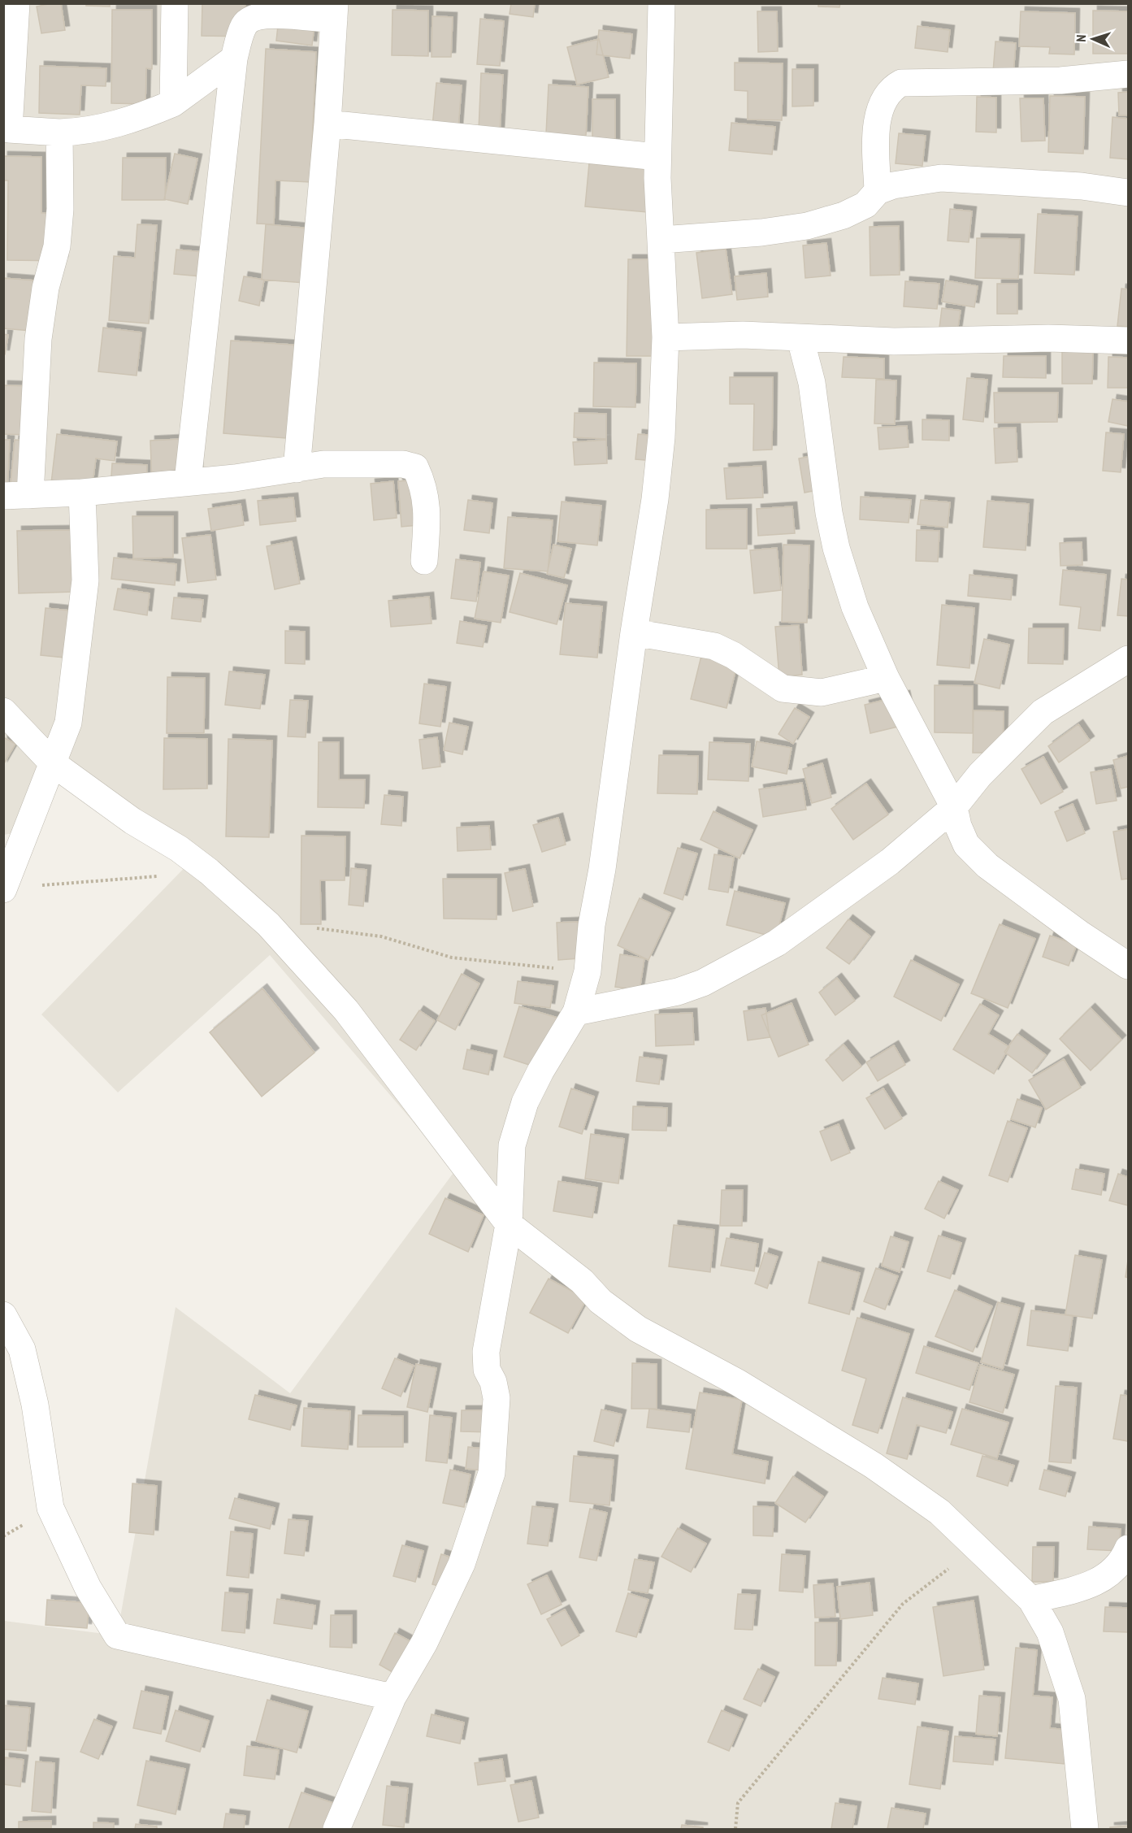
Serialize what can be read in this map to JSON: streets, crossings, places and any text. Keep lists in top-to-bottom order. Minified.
{"north":"left"}
